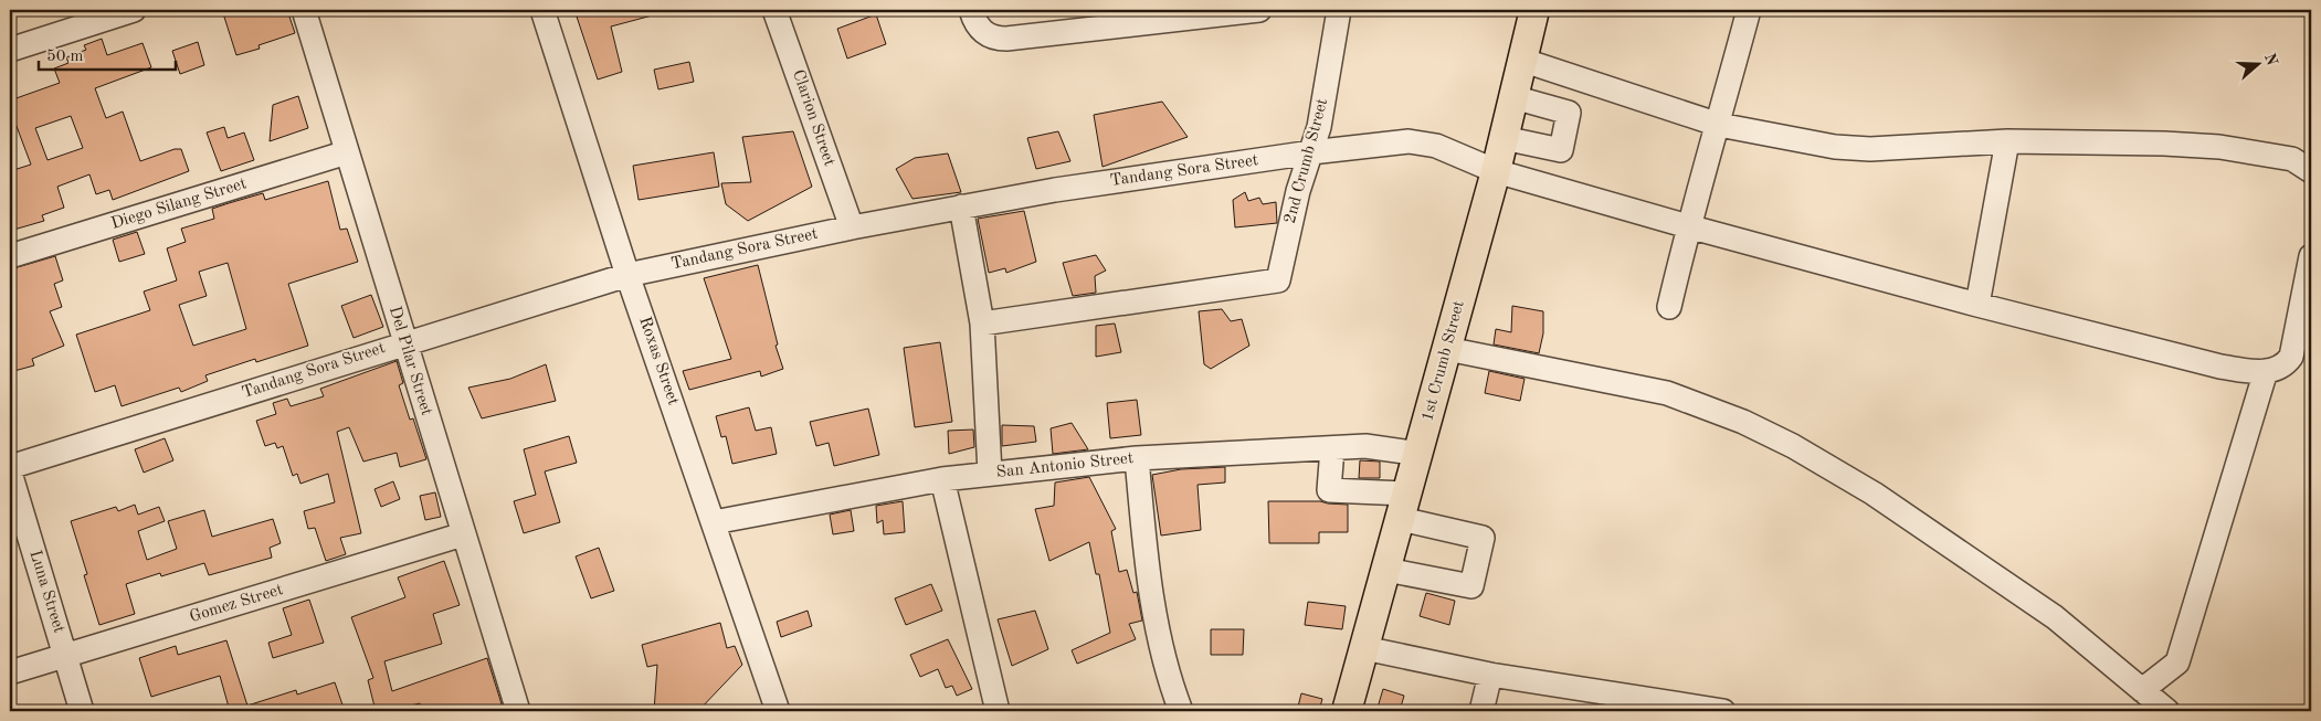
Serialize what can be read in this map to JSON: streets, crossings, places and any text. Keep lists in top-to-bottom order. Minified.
{"streets":{"main road":["1st Crumb Street"],"street":["Clarion Street","2nd Crumb Street","Tandang Sora Street","Diego Silang Street","Del Pilar Street","Roxas Street","San Antonio Street","Luna Street","Gomez Street"]},"crossings":[["Clarion Street","Tandang Sora Street"],["2nd Crumb Street","Tandang Sora Street"],["Tandang Sora Street","Del Pilar Street"],["Tandang Sora Street","Roxas Street"],["Tandang Sora Street","1st Crumb Street"],["Diego Silang Street","Del Pilar Street"],["Del Pilar Street","Gomez Street"],["Roxas Street","San Antonio Street"],["1st Crumb Street","San Antonio Street"],["Luna Street","Gomez Street"]],"scale_bar":"50 m","north":"right"}
